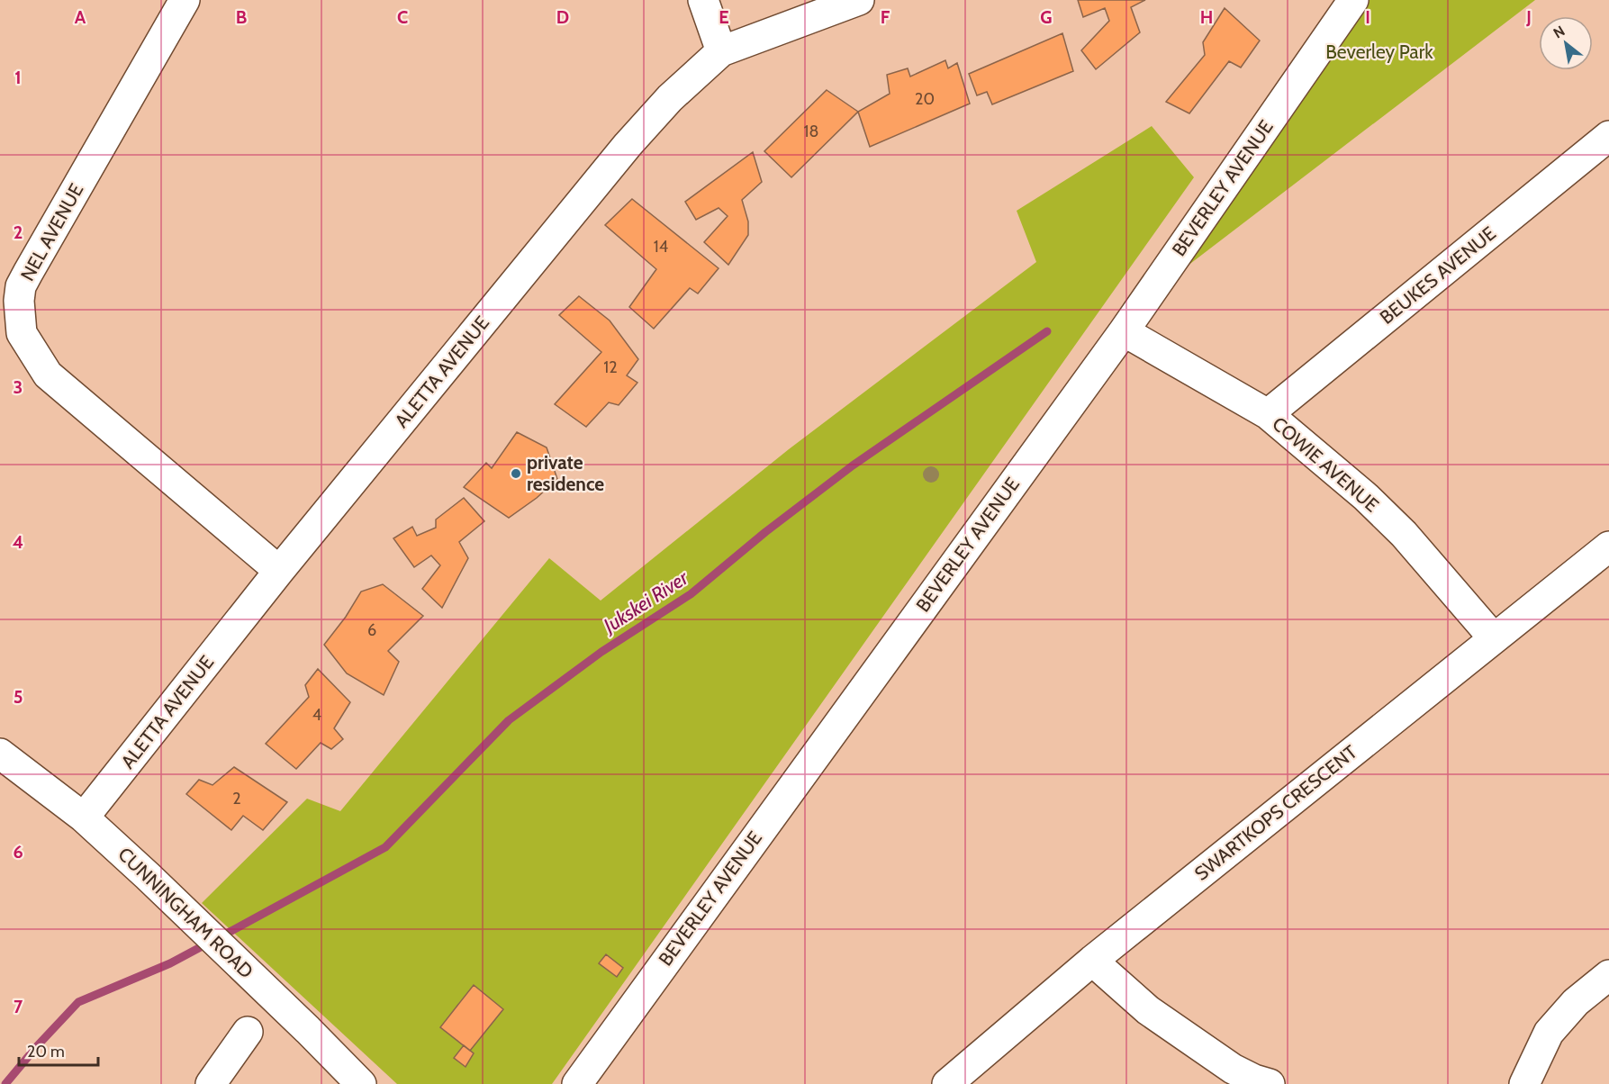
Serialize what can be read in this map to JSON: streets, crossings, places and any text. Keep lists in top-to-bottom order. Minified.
{"streets":{"street":["BEVERLEY AVENUE","NEL AVENUE","BEUKES AVENUE","ALETTA AVENUE","COWIE AVENUE","SWARTKOPS CRESCENT","CUNNINGHAM ROAD"]},"crossings":[["BEVERLEY AVENUE","COWIE AVENUE"],["NEL AVENUE","ALETTA AVENUE"],["BEUKES AVENUE","COWIE AVENUE"],["ALETTA AVENUE","CUNNINGHAM ROAD"],["COWIE AVENUE","SWARTKOPS CRESCENT"]],"water":["Jukskei River"],"parks":["Beverley Park"],"places":["private residence"],"house_numbers":["20","18","14","12","6","4","2"],"scale_bar":"20 m","north":"top left","grid":{"columns":["A","B","C","D","E","F","G","H","I","J"],"rows":["1","2","3","4","5","6","7"]}}
